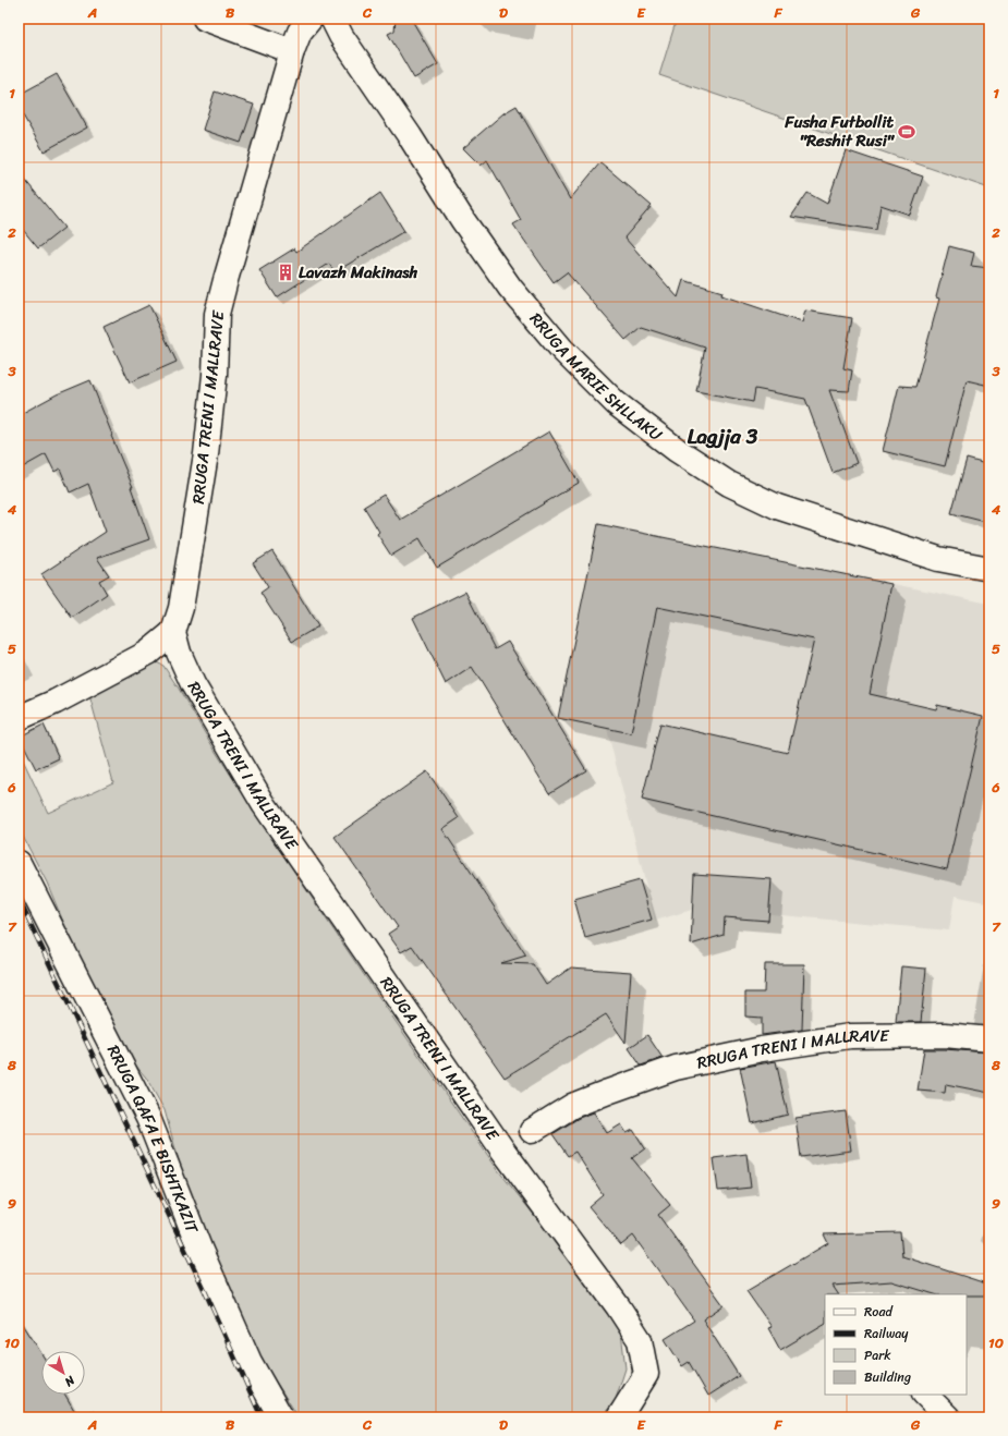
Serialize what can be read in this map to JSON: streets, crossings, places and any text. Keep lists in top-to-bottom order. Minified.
{"streets":{"street":["RRUGA MARIE SHLLAKU","RRUGA TRENI I MALLRAVE","RRUGA QAFA E BISHTKAZIT"]},"districts":["Lagjja 3"],"places":{"sports":["Fusha Futbollit \"Reshit Rusi\""],"building":["Lavazh Makinash"]},"legend":["Road","Railway","Park","Building"],"north":"bottom right","grid":{"columns":["A","B","C","D","E","F","G"],"rows":["1","2","3","4","5","6","7","8","9","10"]}}
